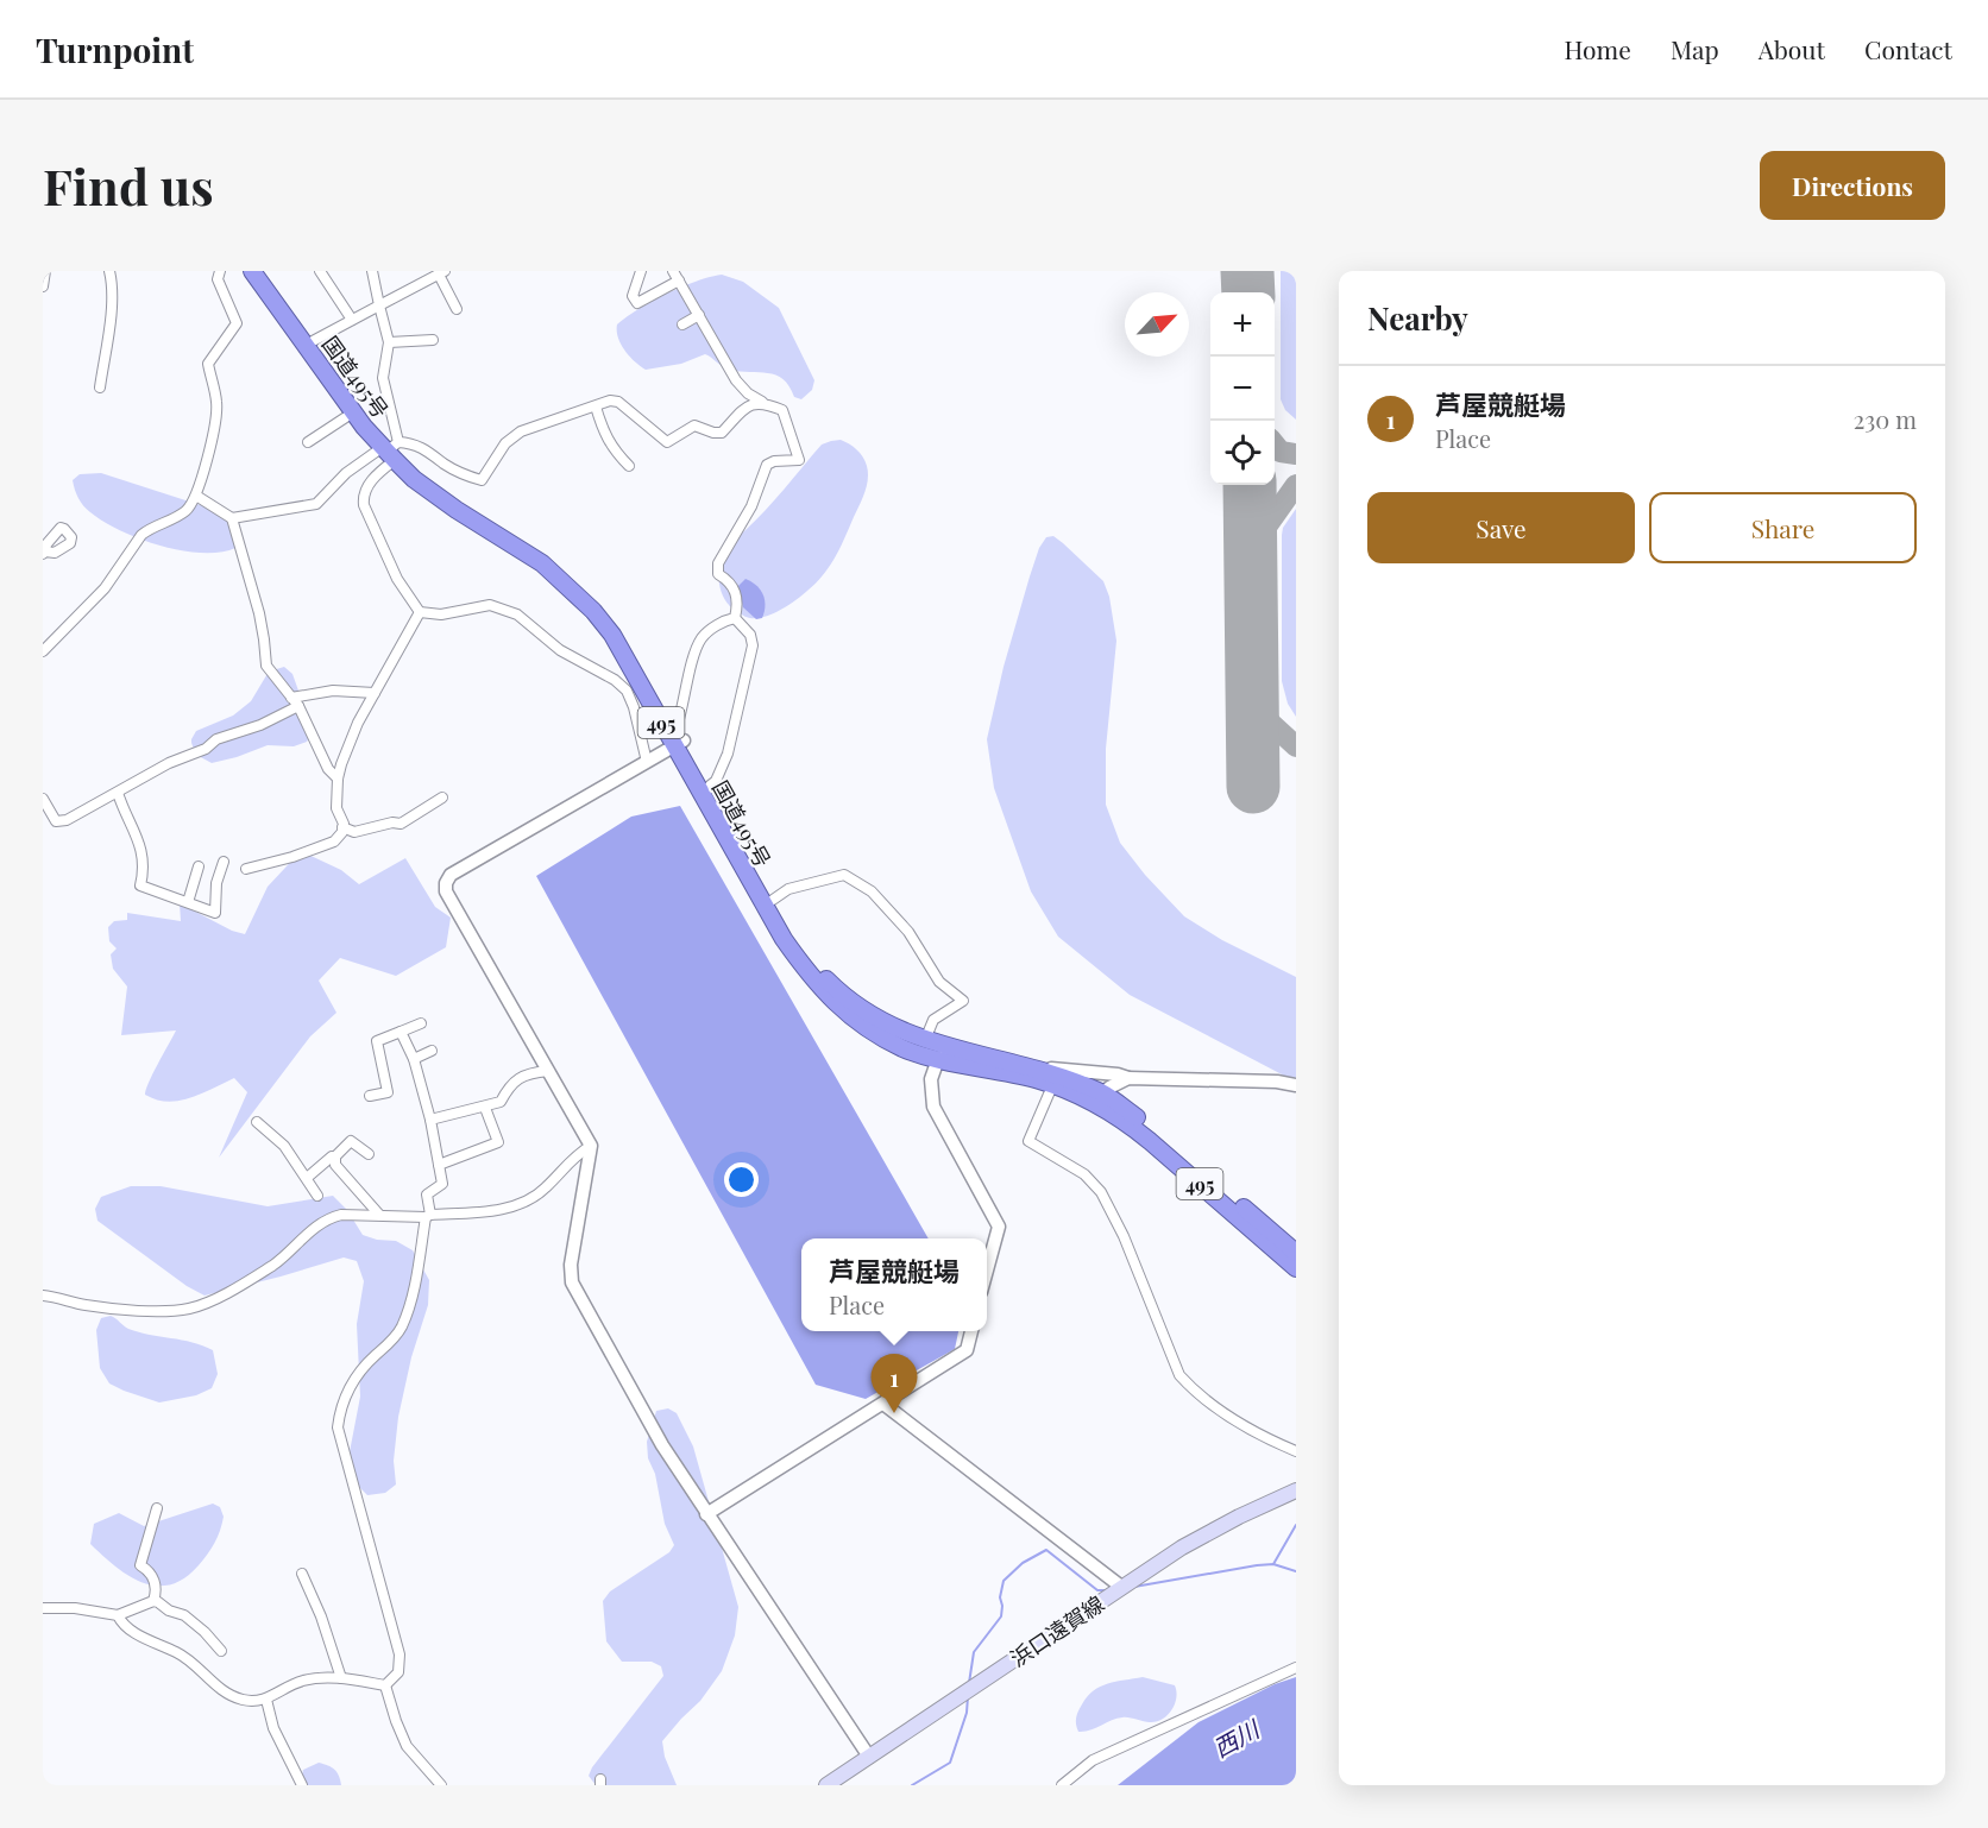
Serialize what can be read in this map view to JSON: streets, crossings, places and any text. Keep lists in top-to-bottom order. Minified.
{"streets":{"highway":["国道495号","495"],"main road":["浜口遠賀線"]},"water":["西川"],"north":"top right","page":{"header":"Turnpoint","nav":["Home","Map","About","Contact"],"buttons":["Directions",["Save","Share"]],"title":"Find us","heading":"Nearby","map_buttons":["+","−"],"list":[{"mark":"1","name":"芦屋競艇場","note":"Place","value":"230 m"}],"popup":["芦屋競艇場","Place"],"pins":"1"}}
